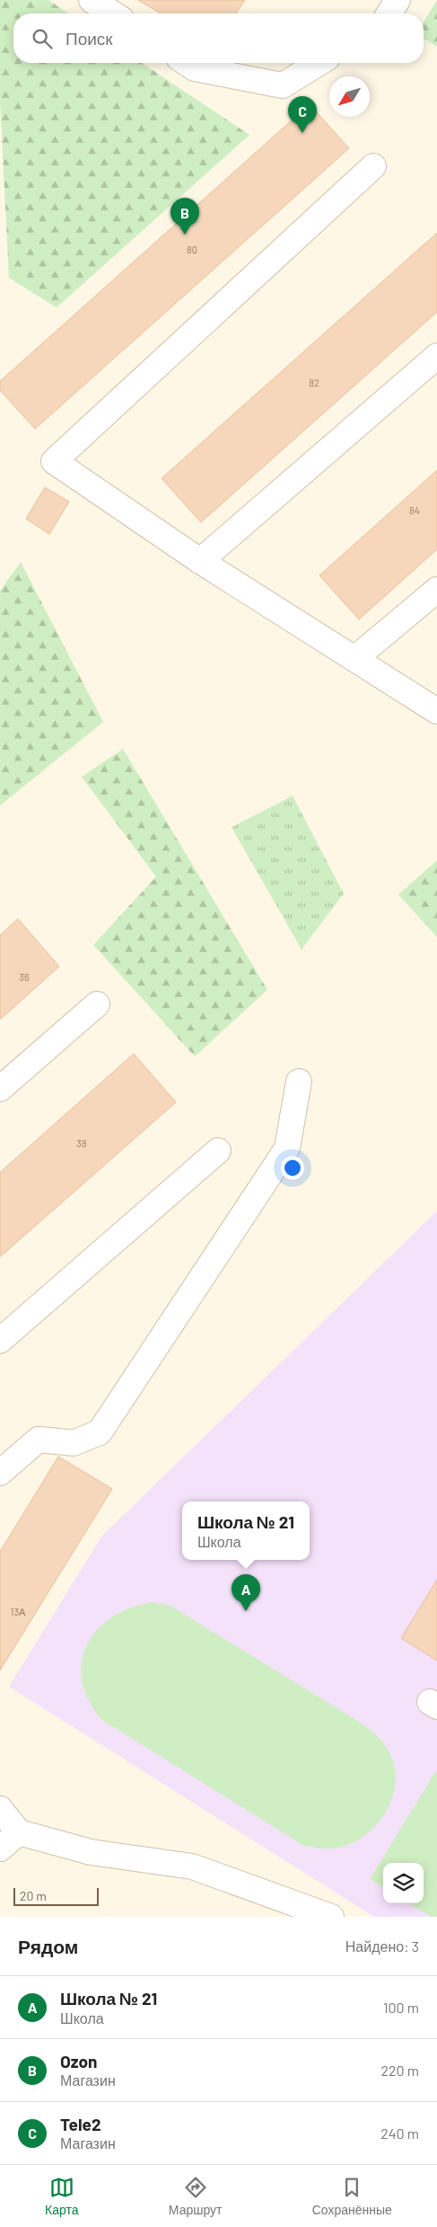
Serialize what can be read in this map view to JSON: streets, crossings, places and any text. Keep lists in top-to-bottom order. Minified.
{"house_numbers":["80","82","84","36","38","13А"],"scale_bar":"20 m","north":"bottom left","page":{"search":"Поиск","pins":["C","B","A"],"popup":["Школа № 21","Школа"],"scale":"20 m","heading":["Рядом","Найдено: 3"],"list":[{"mark":"A","name":"Школа № 21","note":"Школа","value":"100 m"},{"mark":"B","name":"Ozon","note":"Магазин","value":"220 m"},{"mark":"C","name":"Tele2","note":"Магазин","value":"240 m"}],"nav":["Карта","Маршрут","Сохранённые"]}}
